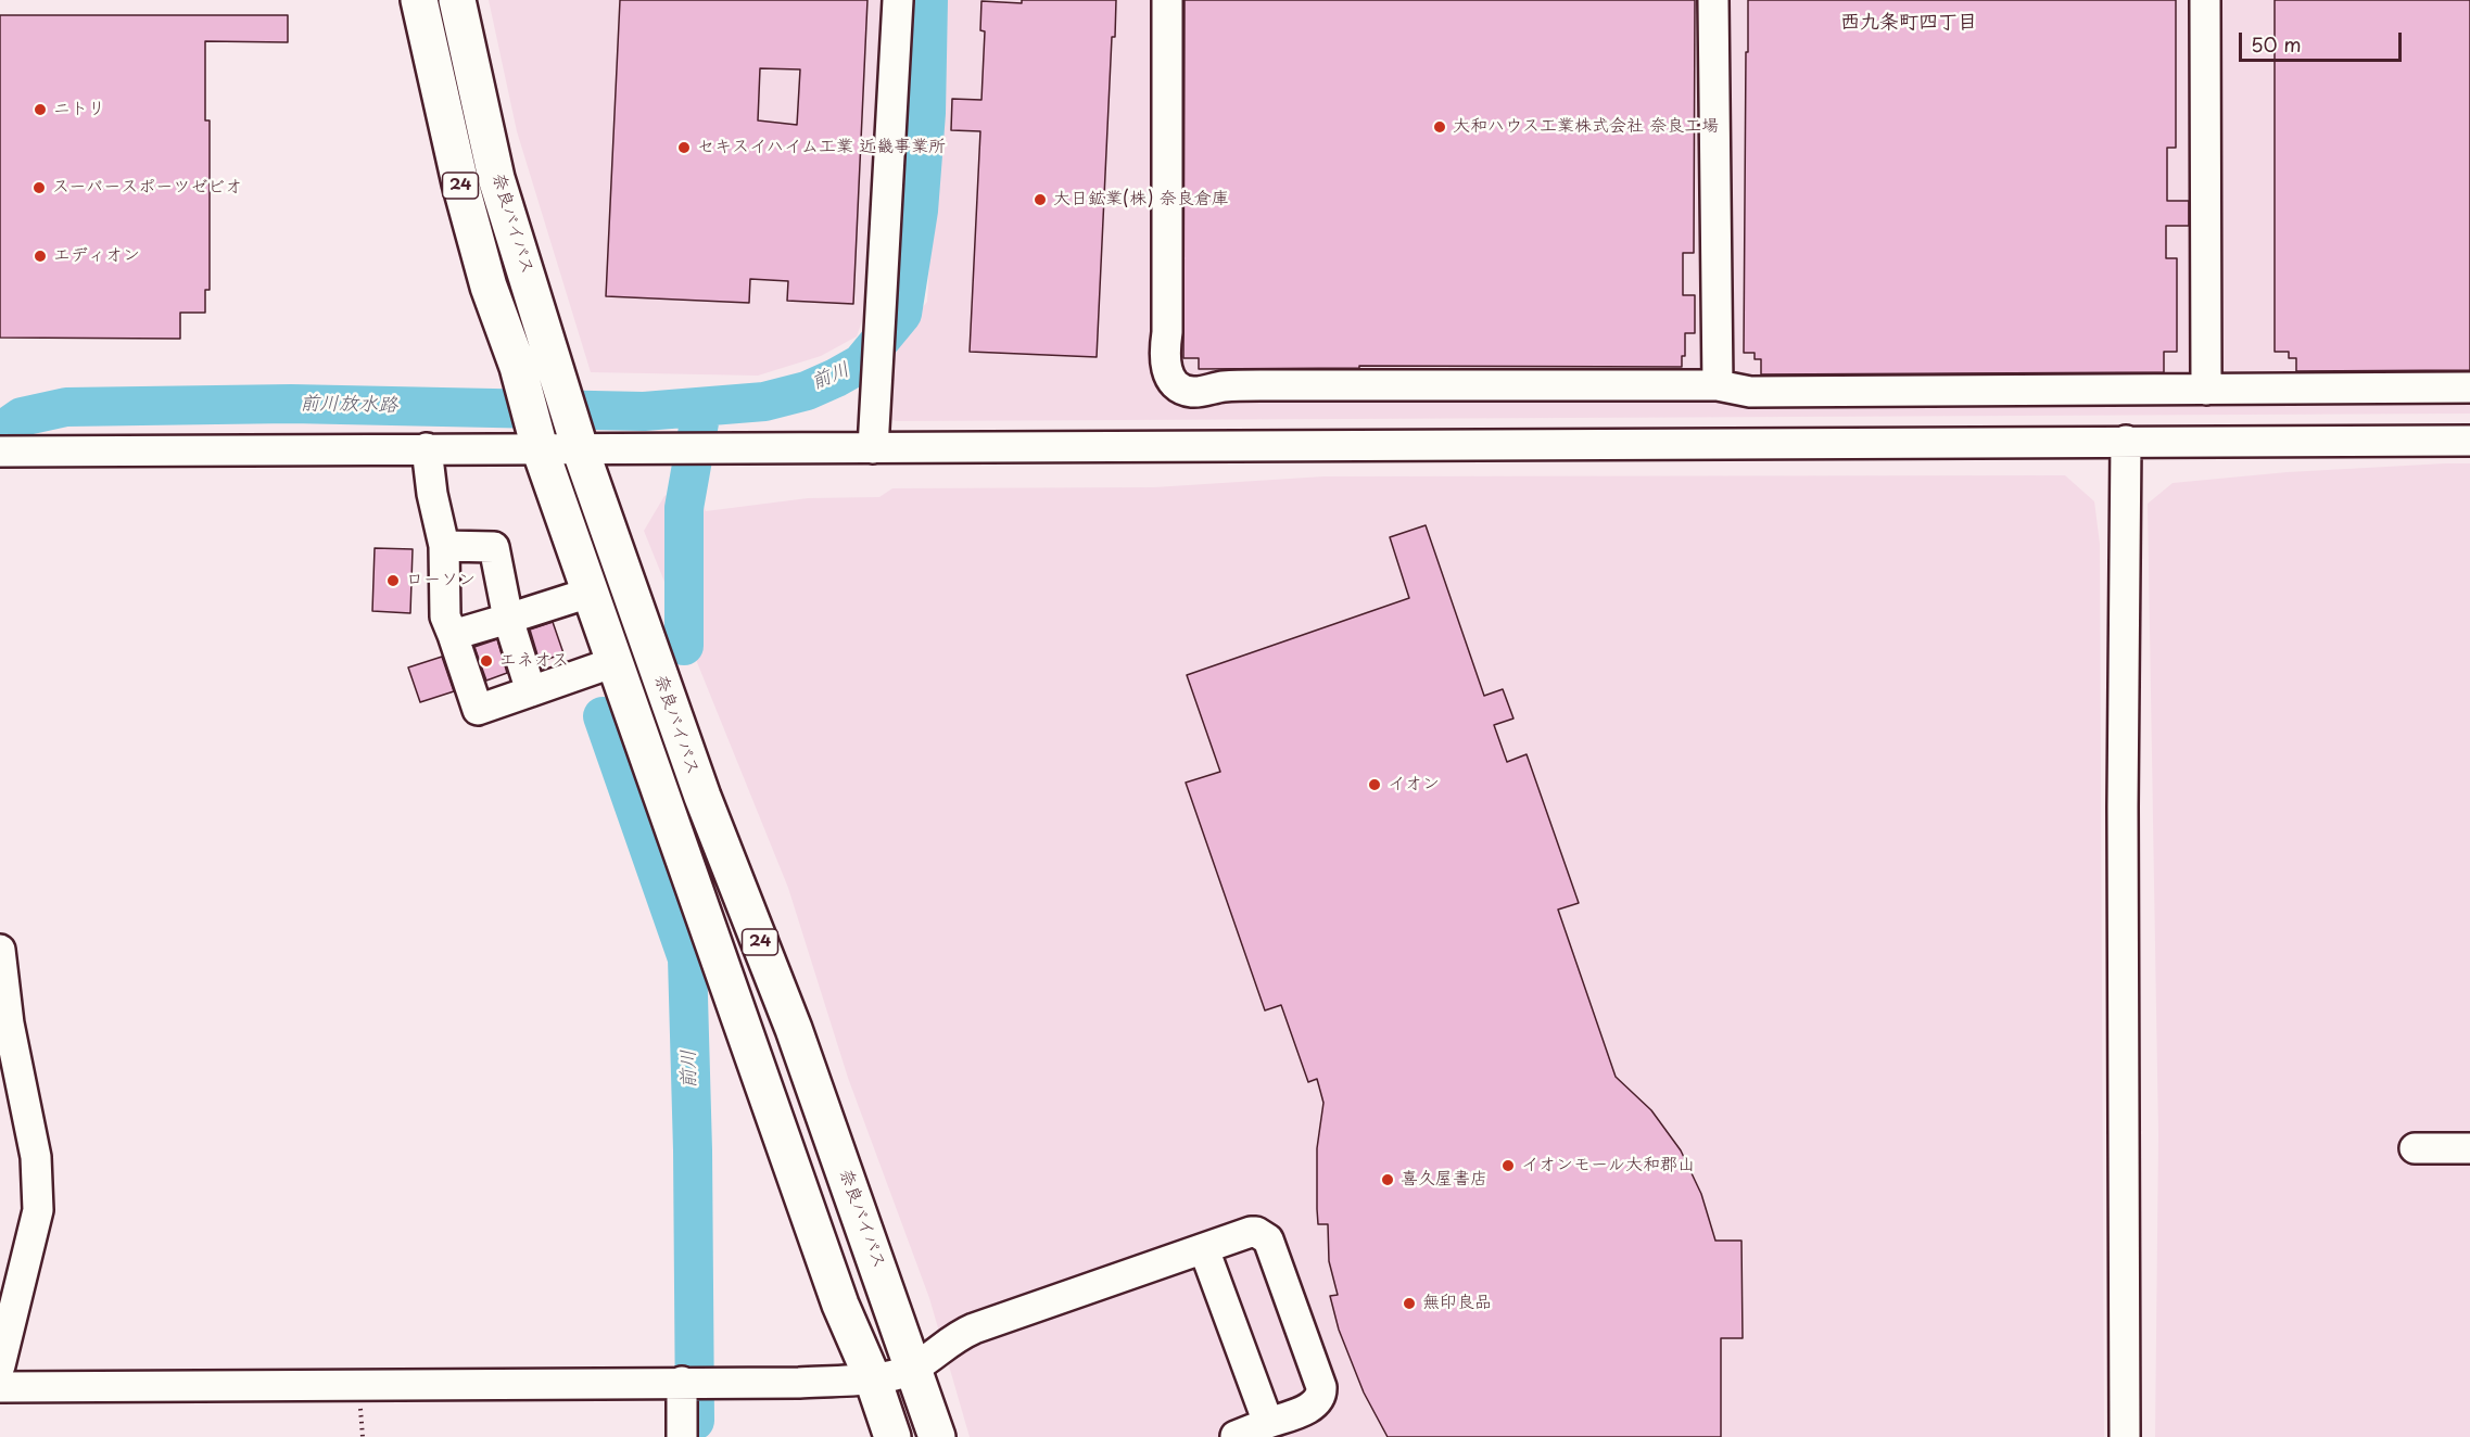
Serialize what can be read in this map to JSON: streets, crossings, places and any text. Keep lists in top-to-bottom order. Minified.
{"streets":{"highway":["24","奈良バイパス"]},"districts":["西九条町四丁目"],"water":["前川","前川放水路"],"places":["ニトリ","大和ハウス工業株式会社 奈良工場","セキスイハイム工業 近畿事業所","スーパースポーツゼビオ","大日鉱業(株) 奈良倉庫","エディオン","ローソン","エネオス","イオン","イオンモール大和郡山","喜久屋書店","無印良品"],"scale_bar":"50 m"}
